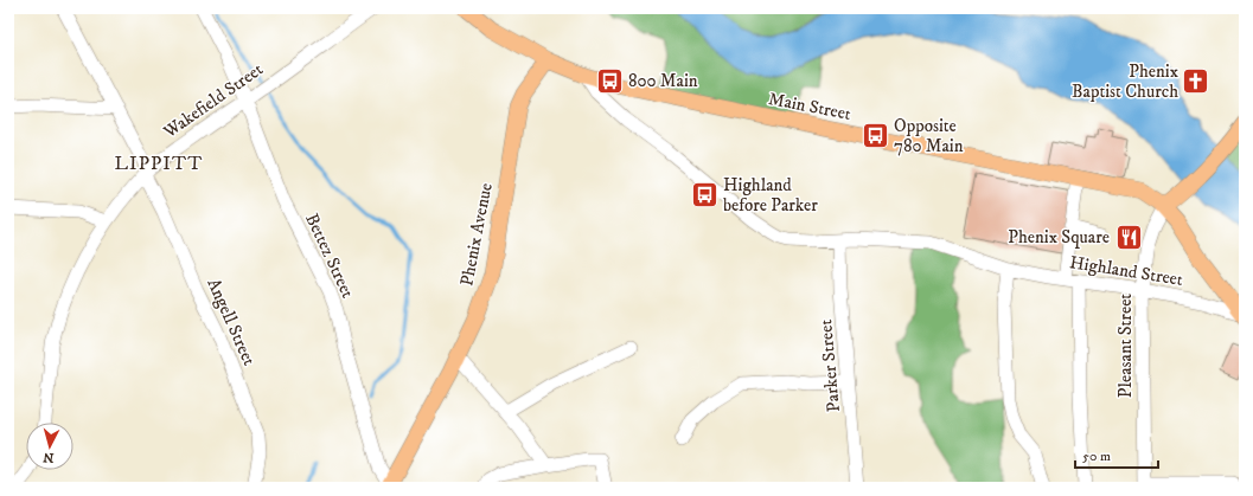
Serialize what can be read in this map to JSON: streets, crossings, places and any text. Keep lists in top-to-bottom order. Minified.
{"streets":{"main road":["Main Street","Phenix Avenue"],"street":["Wakefield Street","Bettez Street","Highland Street","Angell Street","Pleasant Street","Parker Street"]},"crossings":[["Wakefield Street","Bettez Street"],["Wakefield Street","Angell Street"],["Main Street","Phenix Avenue"],["Main Street","Highland Street"],["Main Street","Pleasant Street"],["Phenix Avenue","Bettez Street"],["Highland Street","Pleasant Street"],["Highland Street","Parker Street"]],"districts":["LIPPITT"],"places":{"bus stop":["800 Main","Opposite 780 Main","Highland before Parker"],"church":["Phenix Baptist Church"],"restaurant":["Phenix Square"]},"scale_bar":"50 m","north":"bottom"}
